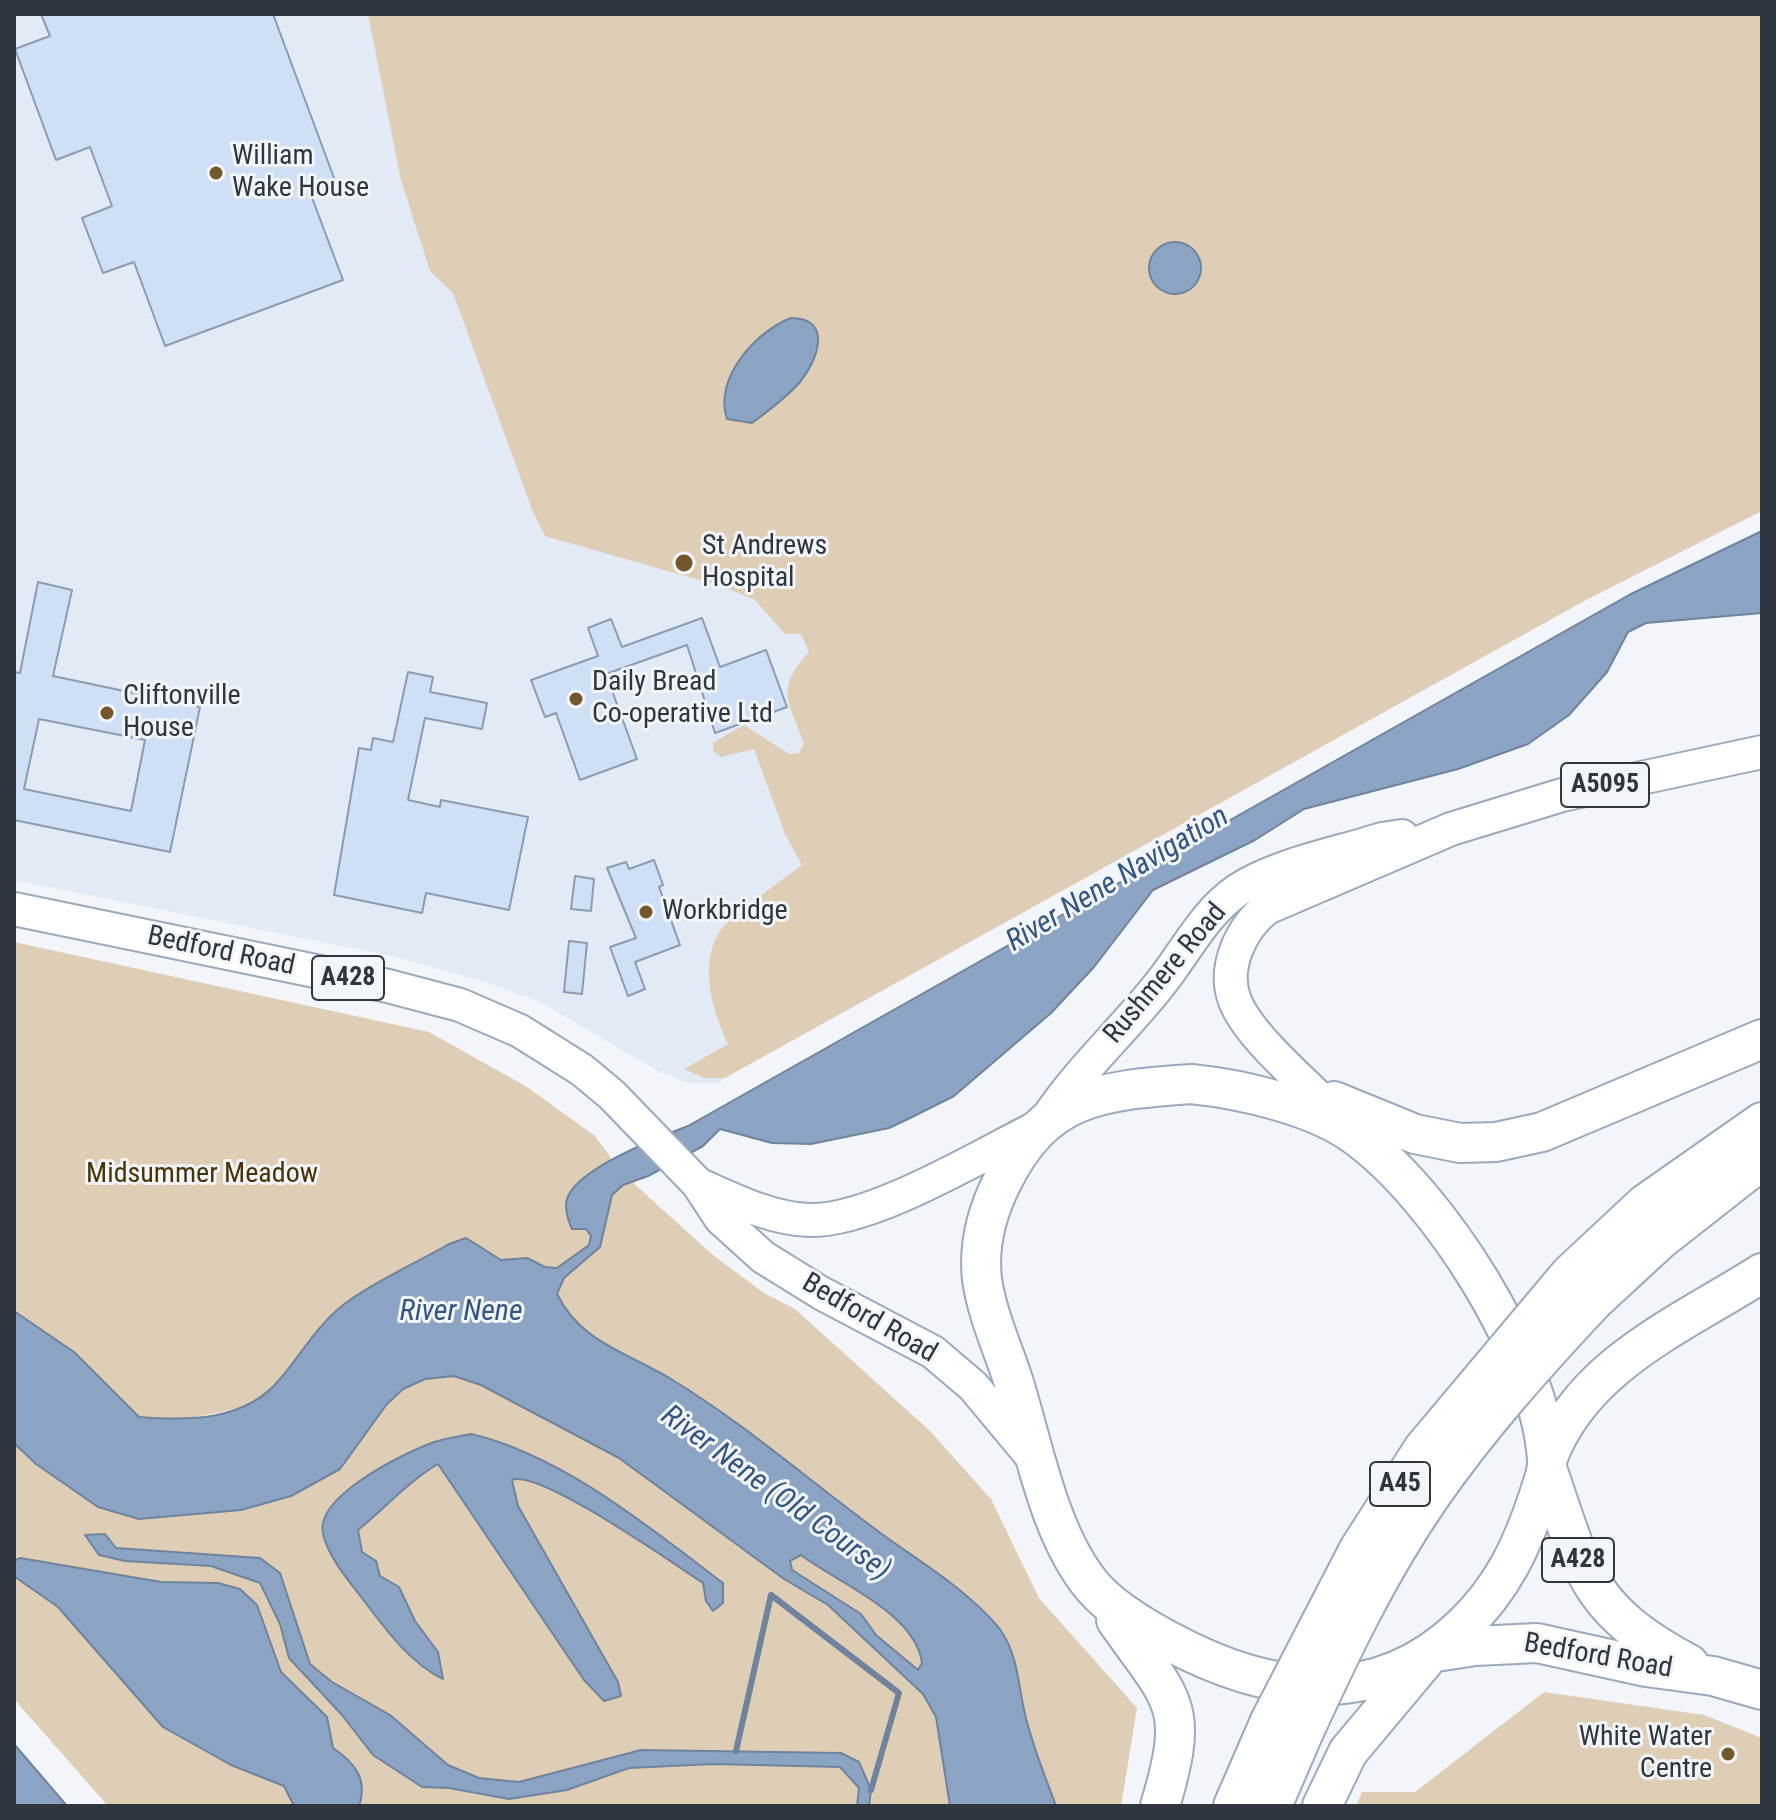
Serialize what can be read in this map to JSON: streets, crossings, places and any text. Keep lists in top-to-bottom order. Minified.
{"streets":{"highway":["Bedford Road","A428","A45"],"main road":["A5095","Rushmere Road"]},"crossings":[["Bedford Road","Rushmere Road"]],"water":["River Nene Navigation","River Nene","River Nene (Old Course)"],"parks":["Midsummer Meadow"],"places":["William Wake House","St Andrews Hospital","Daily Bread Co-operative Ltd","Cliftonville House","Workbridge","White Water Centre"]}
